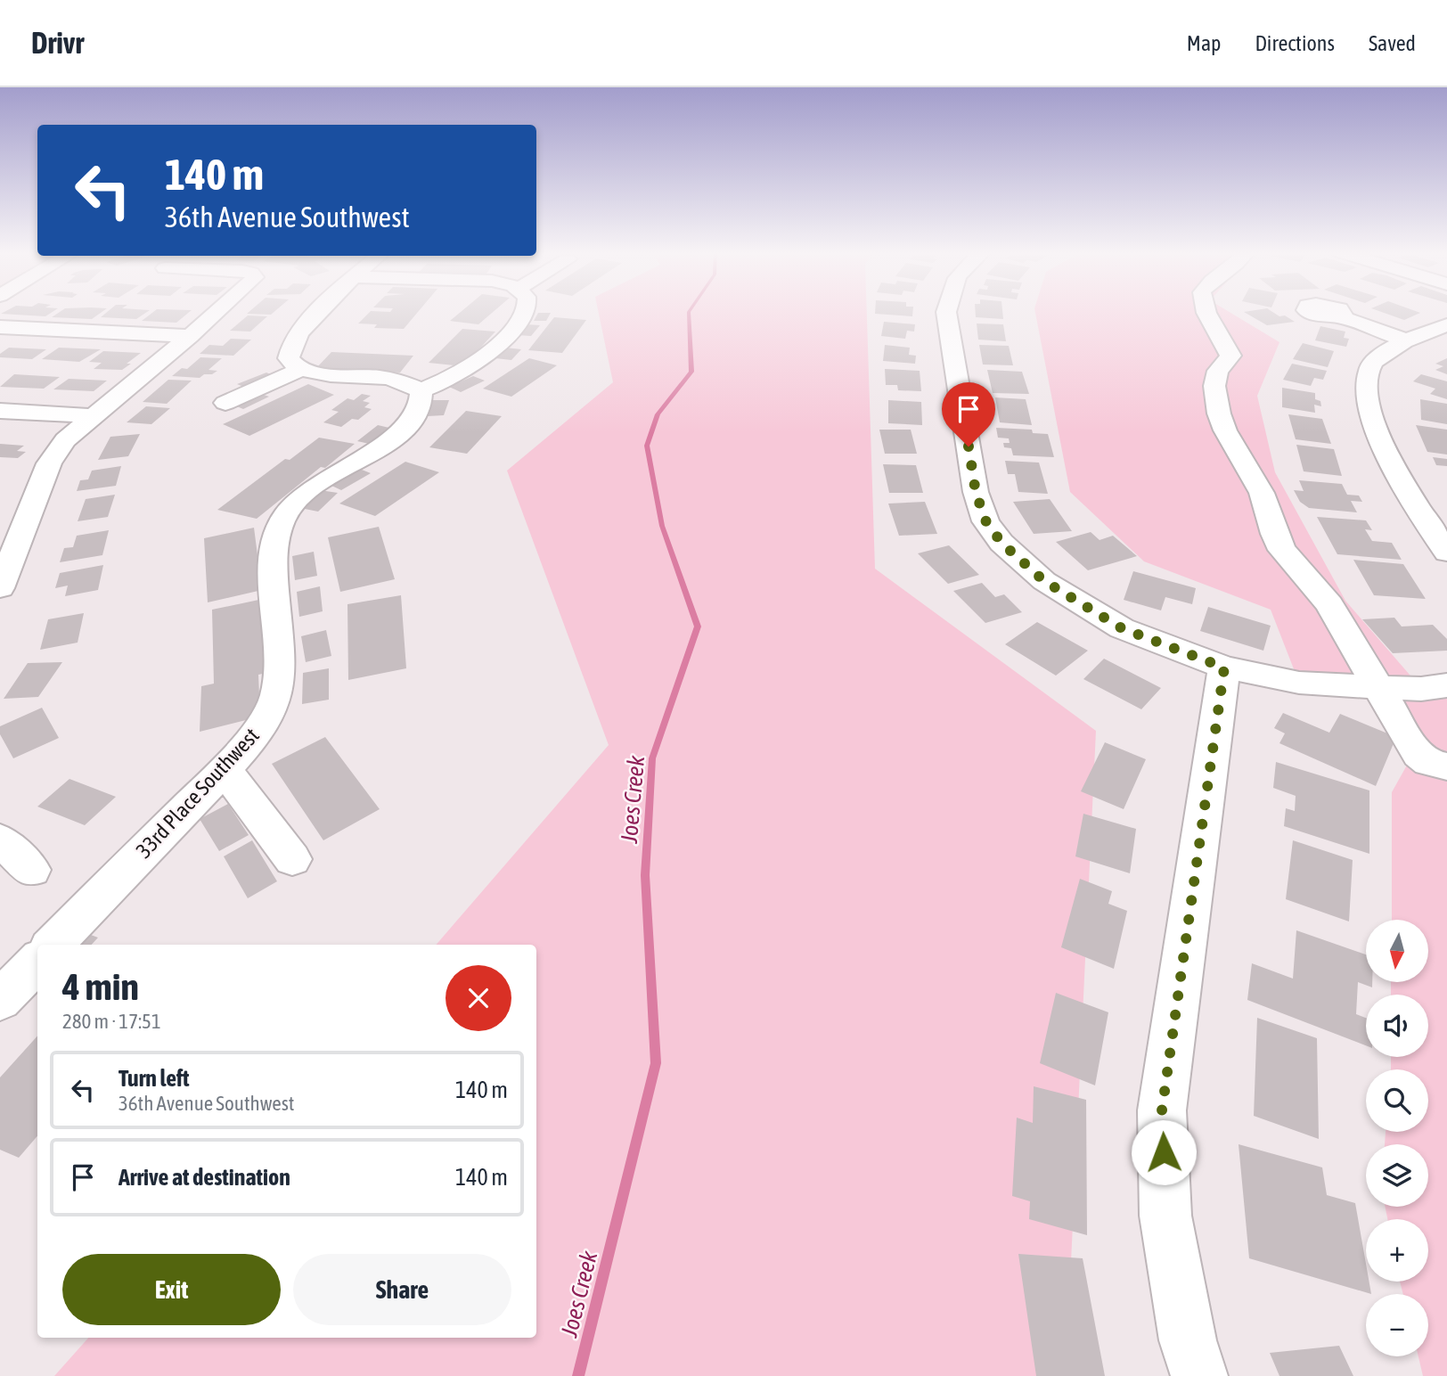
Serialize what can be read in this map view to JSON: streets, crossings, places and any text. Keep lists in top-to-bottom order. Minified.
{"streets":{"street":["33rd Place Southwest"]},"water":["Joes Creek"],"north":"bottom","page":{"header":"Drivr","nav":["Map","Directions","Saved"],"turn":["140 m","36th Avenue Southwest"],"map_buttons":["+","−"],"heading":["4 min","280 m · 17:51"],"list":[{"name":"Turn left","note":"36th Avenue Southwest","value":"140 m"},{"name":"Arrive at destination","value":"140 m"}],"buttons":["Exit","Share"]}}
